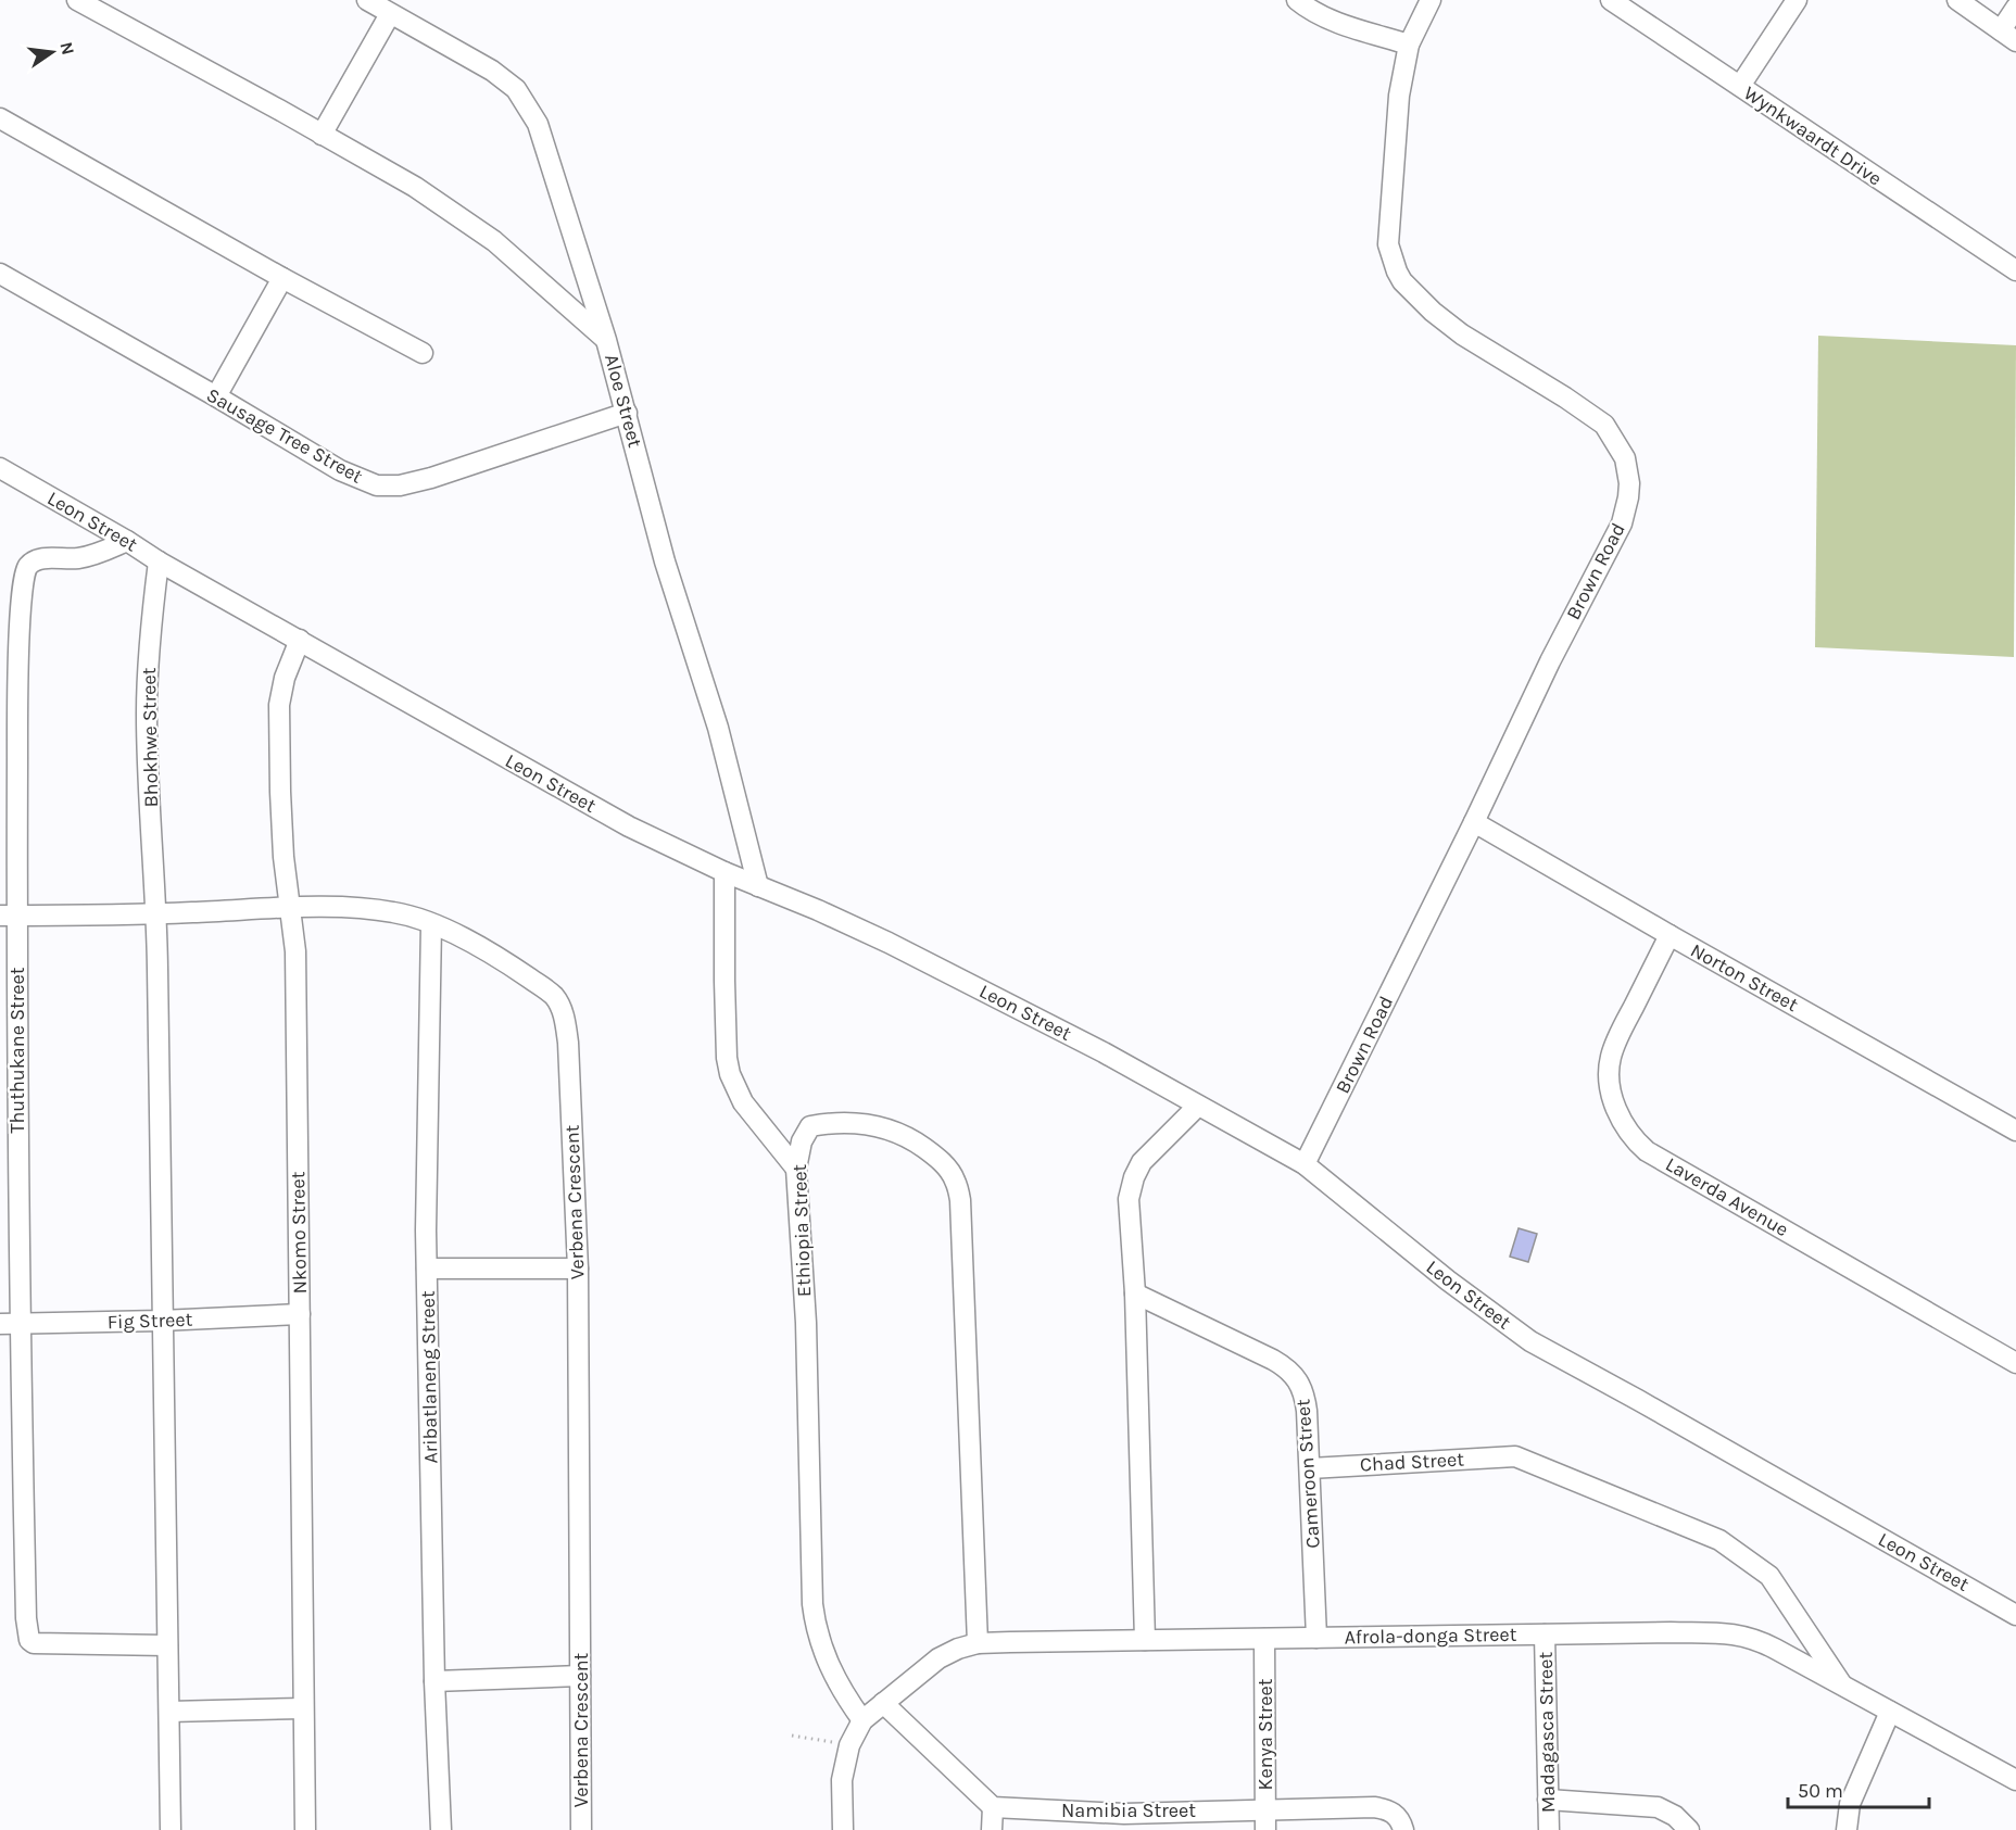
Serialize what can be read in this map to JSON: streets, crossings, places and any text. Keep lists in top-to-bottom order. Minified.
{"streets":{"street":["Wynkwaardt Drive","Aloe Street","Sausage Tree Street","Leon Street","Brown Road","Bhokhwe Street","Norton Street","Thuthukane Street","Laverda Avenue","Verbena Crescent","Ethiopia Street","Nkomo Street","Fig Street","Aribatlaneng Street","Chad Street","Cameroon Street","Afrola-donga Street","Madagasca Street","Kenya Street","Namibia Street"]},"crossings":[["Aloe Street","Sausage Tree Street"],["Aloe Street","Leon Street"],["Leon Street","Brown Road"],["Leon Street","Bhokhwe Street"],["Leon Street","Thuthukane Street"],["Leon Street","Nkomo Street"],["Brown Road","Norton Street"],["Bhokhwe Street","Verbena Crescent"],["Norton Street","Laverda Avenue"],["Thuthukane Street","Verbena Crescent"],["Thuthukane Street","Fig Street"],["Verbena Crescent","Nkomo Street"],["Verbena Crescent","Aribatlaneng Street"],["Ethiopia Street","Afrola-donga Street"],["Nkomo Street","Fig Street"],["Chad Street","Cameroon Street"],["Chad Street","Afrola-donga Street"],["Cameroon Street","Afrola-donga Street"],["Afrola-donga Street","Madagasca Street"],["Afrola-donga Street","Kenya Street"],["Kenya Street","Namibia Street"]],"scale_bar":"50 m","north":"right"}
